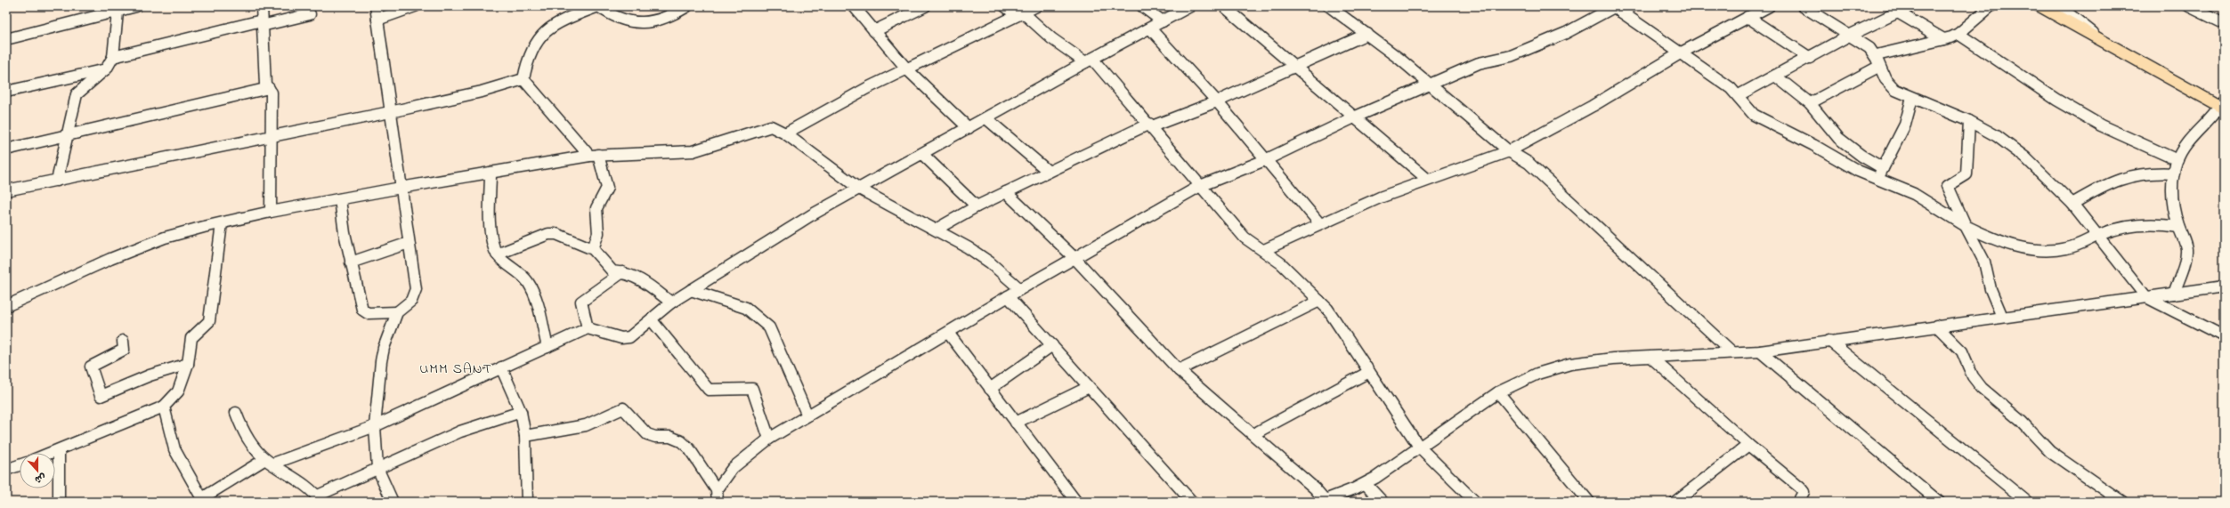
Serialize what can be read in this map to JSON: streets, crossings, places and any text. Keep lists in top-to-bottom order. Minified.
{"districts":["UMM SANT"],"north":"bottom"}
